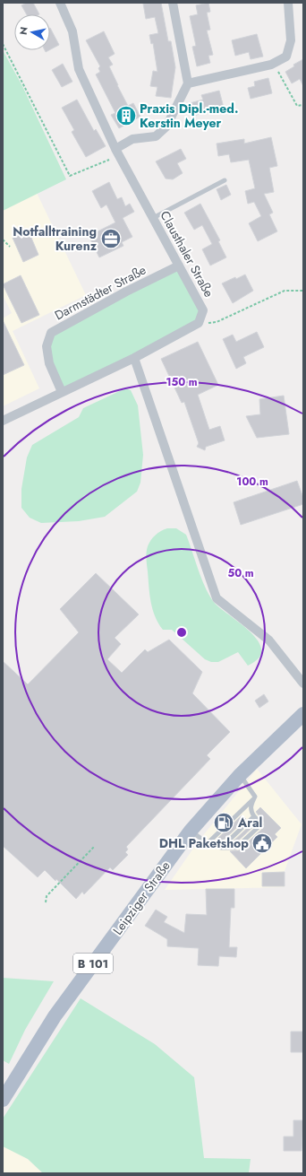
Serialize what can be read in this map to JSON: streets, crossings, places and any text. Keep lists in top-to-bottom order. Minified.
{"streets":{"main road":["Leipziger Straße","B 101"],"street":["Clausthaler Straße","Darmstädter Straße"]},"crossings":[["Clausthaler Straße","Darmstädter Straße"]],"places":{"building":["Praxis Dipl.-med. Kerstin Meyer"],"office":["Notfalltraining Kurenz"],"fuel station":["Aral"],"public building":["DHL Paketshop"]},"north":"left","rings":["150 m","100 m","50 m"]}
